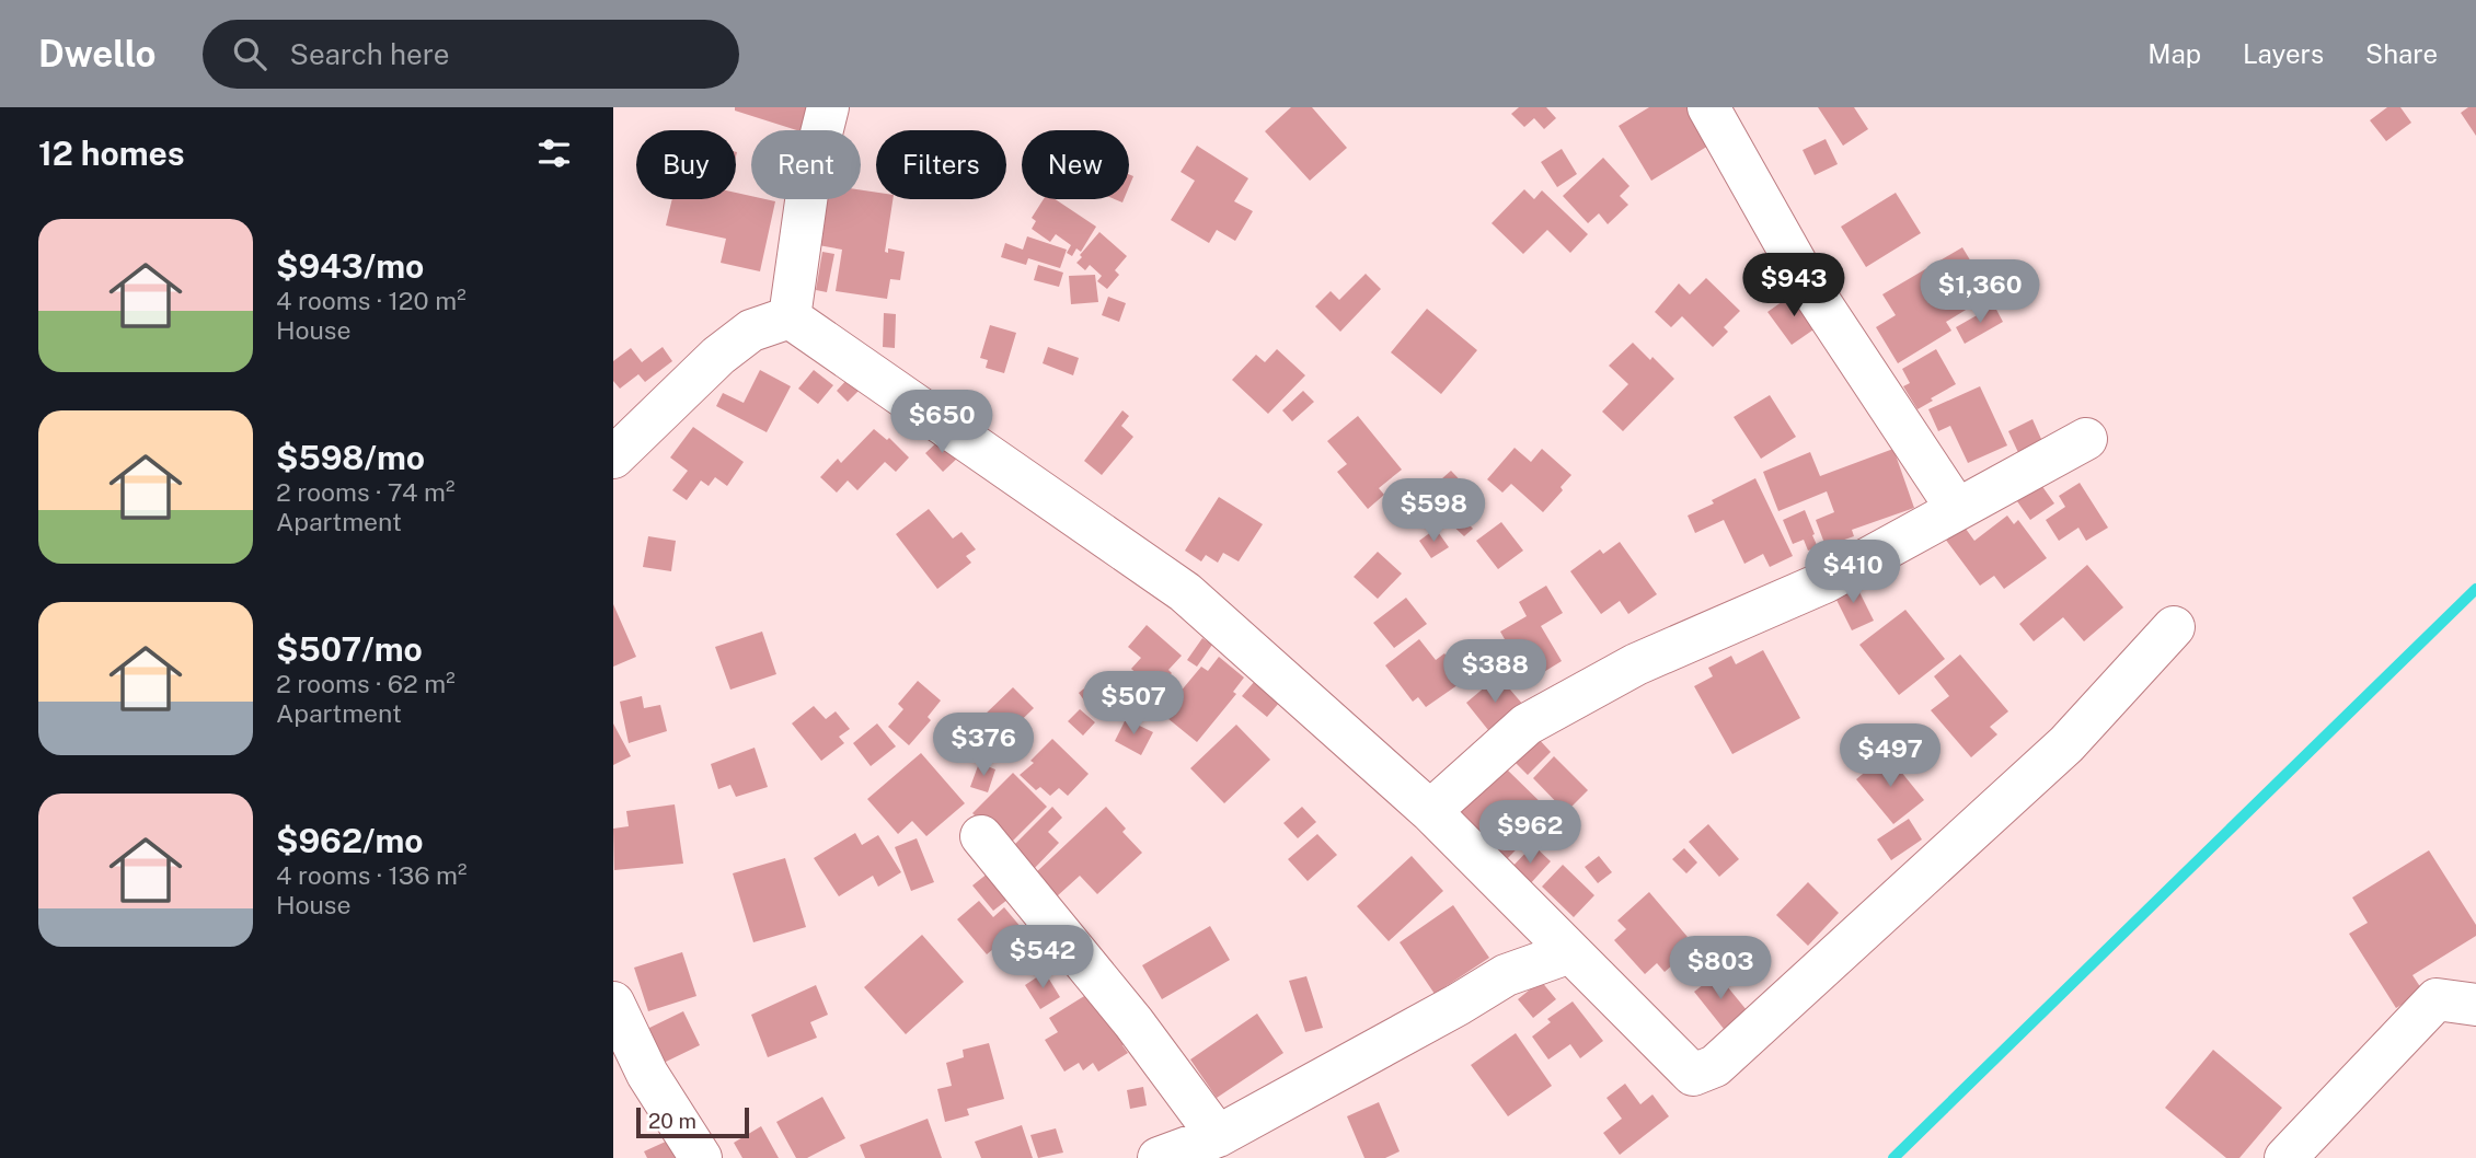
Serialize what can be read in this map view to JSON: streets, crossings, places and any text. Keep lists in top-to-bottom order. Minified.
{"scale_bar":"20 m","page":{"header":"Dwello","search":"Search here","nav":["Map","Layers","Share"],"heading":"12 homes","chip":["Buy","Rent","Filters","New"],"list":[{"name":"$943/mo","note":"4 rooms · 120 m² · House"},{"name":"$598/mo","note":"2 rooms · 74 m² · Apartment"},{"name":"$507/mo","note":"2 rooms · 62 m² · Apartment"},{"name":"$962/mo","note":"4 rooms · 136 m² · House"}],"price":["$943","$1,360","$650","$598","$410","$388","$507","$376","$497","$962","$542","$803"],"scale":"20 m"}}
